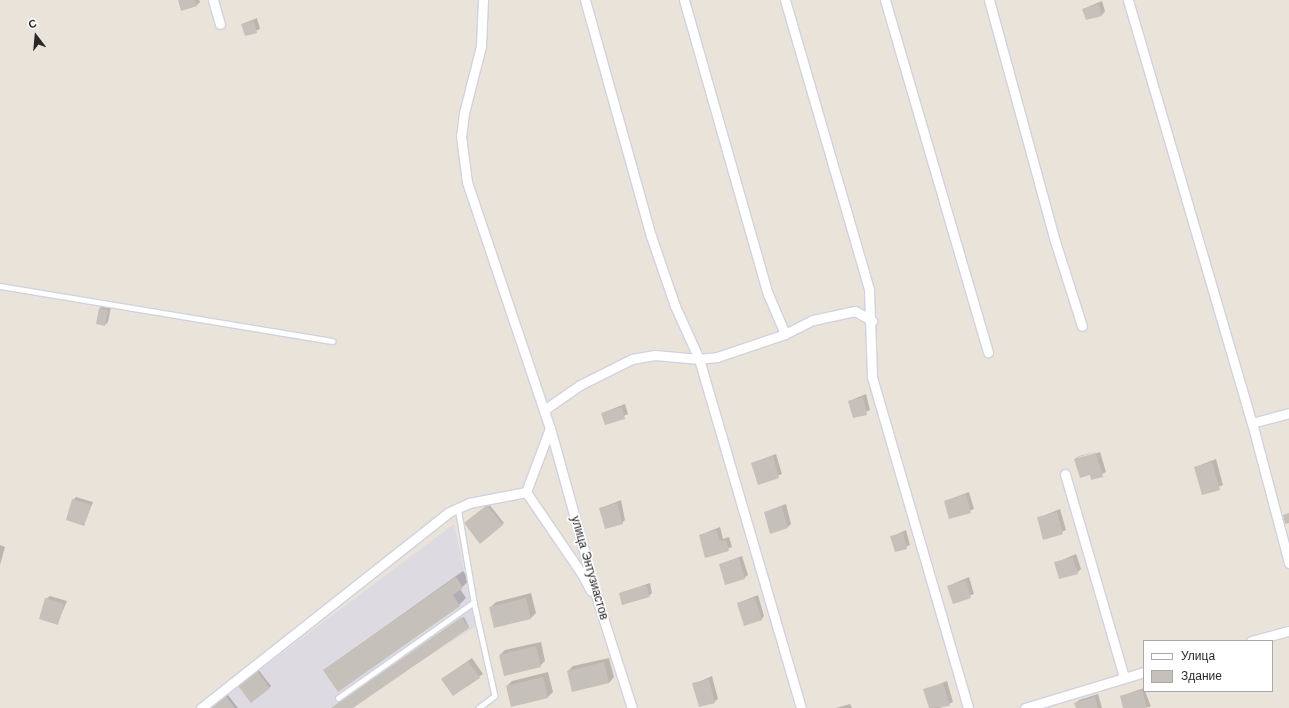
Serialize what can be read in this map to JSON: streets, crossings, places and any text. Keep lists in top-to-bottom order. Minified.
{"streets":{"street":["улица Энтузиастов"]},"legend":["Улица","Здание"],"north":"top"}
